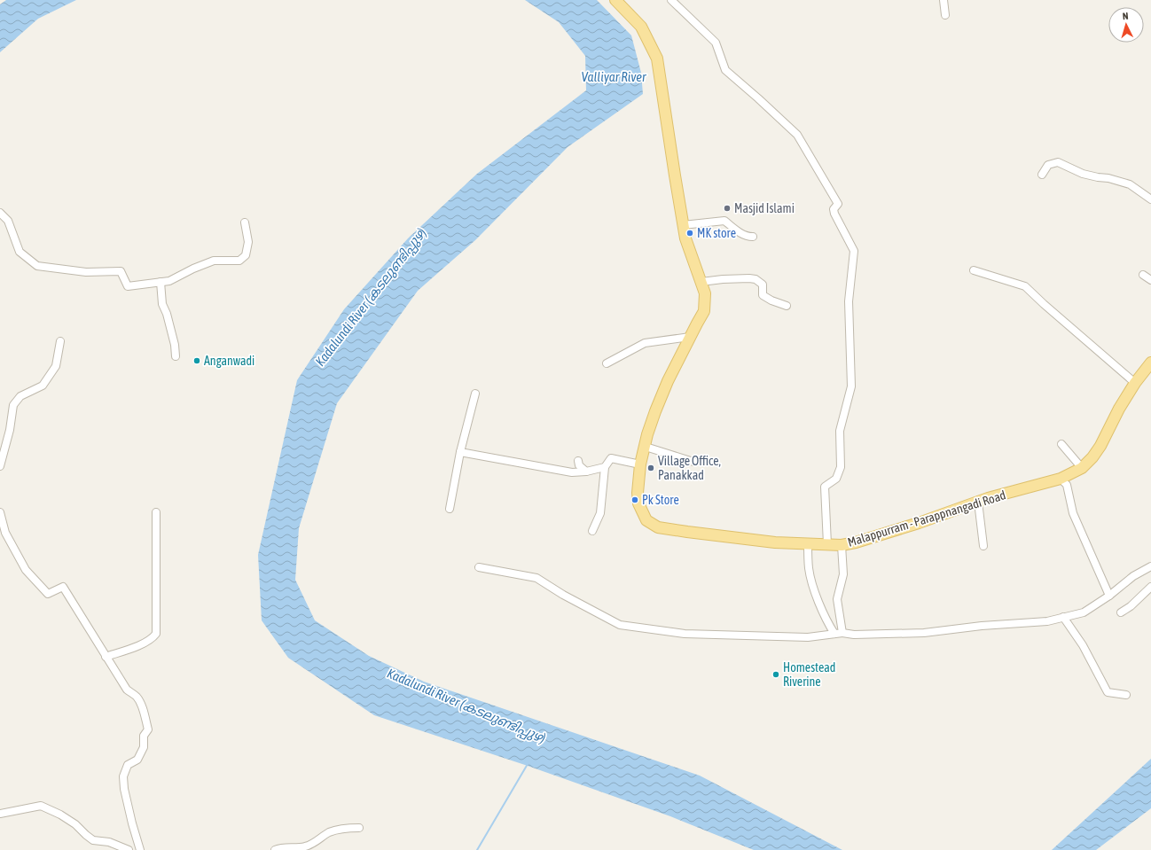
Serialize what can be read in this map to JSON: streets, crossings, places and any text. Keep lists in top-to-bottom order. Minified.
{"streets":{"main road":["Malappurram - Parappnangadi Road"]},"water":["Valliyar River","Kadalundi River (കടലുണ്ടിപ്പുഴ)"],"places":["Masjid Islami","MK store","Anganwadi","Village Office, Panakkad","Pk Store","Homestead Riverine"],"north":"top"}
